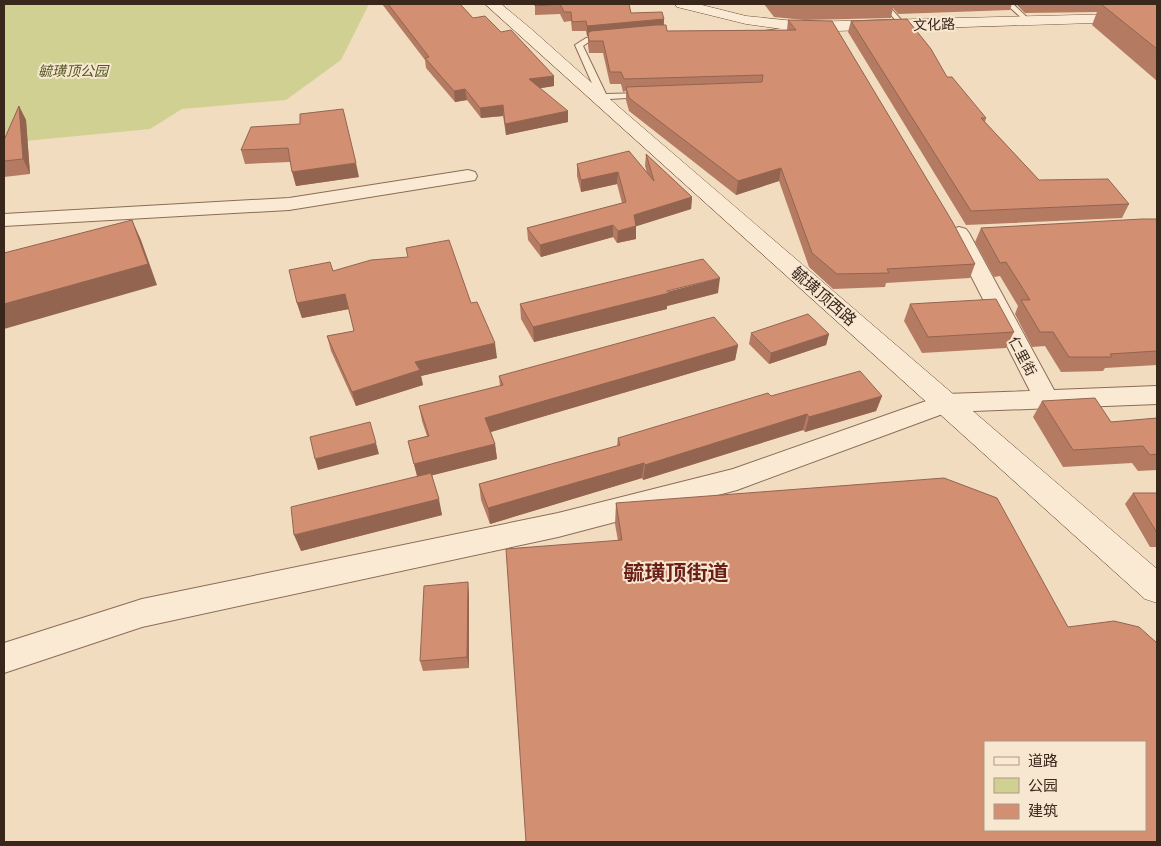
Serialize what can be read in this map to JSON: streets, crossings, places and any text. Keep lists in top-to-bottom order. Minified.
{"streets":{"street":["文化路","毓璜顶西路","仁里街"]},"districts":["毓璜顶街道"],"parks":["毓璜顶公园"],"legend":["道路","公园","建筑"]}
